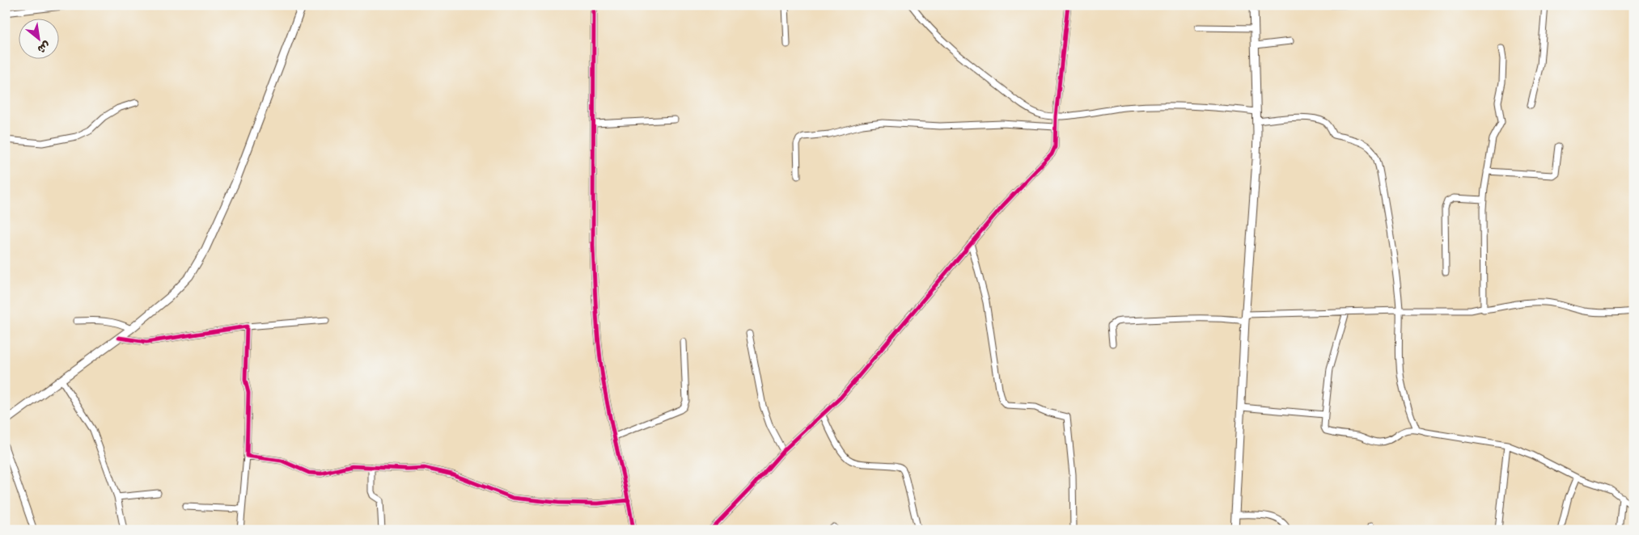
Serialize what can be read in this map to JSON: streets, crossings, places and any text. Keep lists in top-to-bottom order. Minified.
{"north":"bottom right"}
